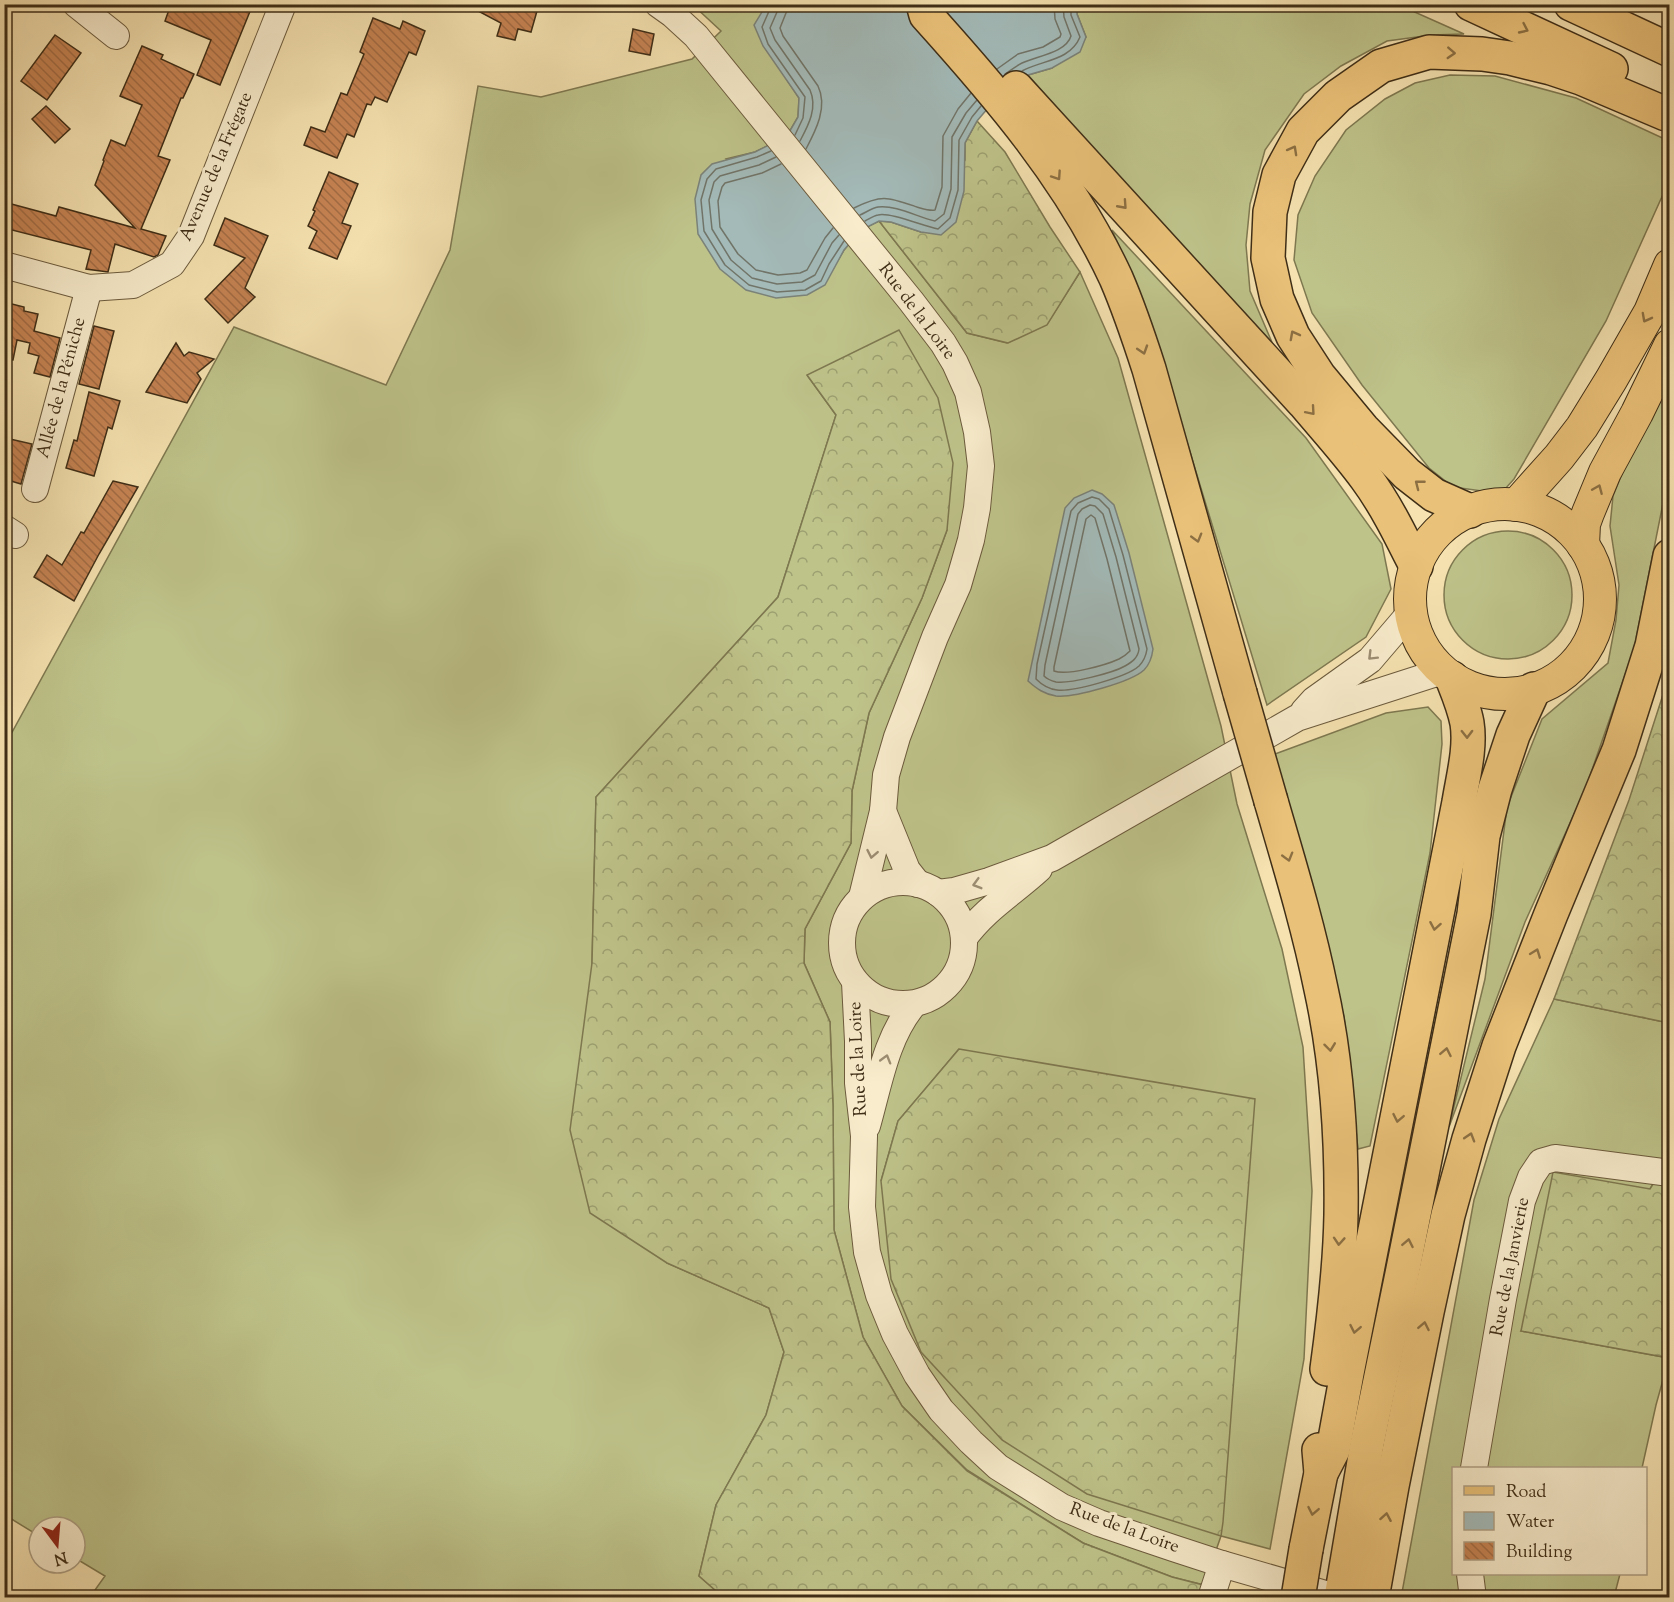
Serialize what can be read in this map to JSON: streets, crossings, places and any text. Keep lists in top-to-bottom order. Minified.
{"streets":{"street":["Avenue de la Frégate","Rue de la Loire","Allée de la Péniche","Rue de la Janvierie"]},"crossings":[["Avenue de la Frégate","Allée de la Péniche"]],"legend":["Road","Water","Building"],"north":"bottom"}
